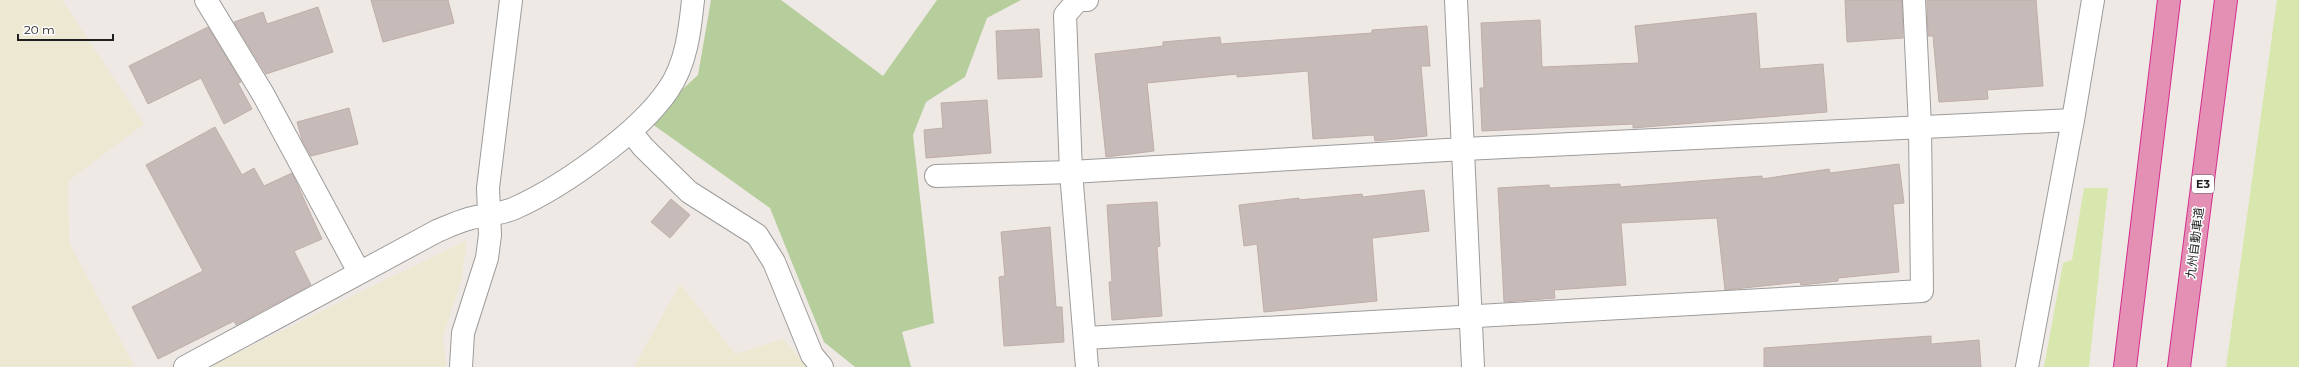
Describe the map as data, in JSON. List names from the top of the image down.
{
  "streets": {
    "highway": ["E3", "九州自動車道"]
  },
  "scale_bar": "20 m"
}
